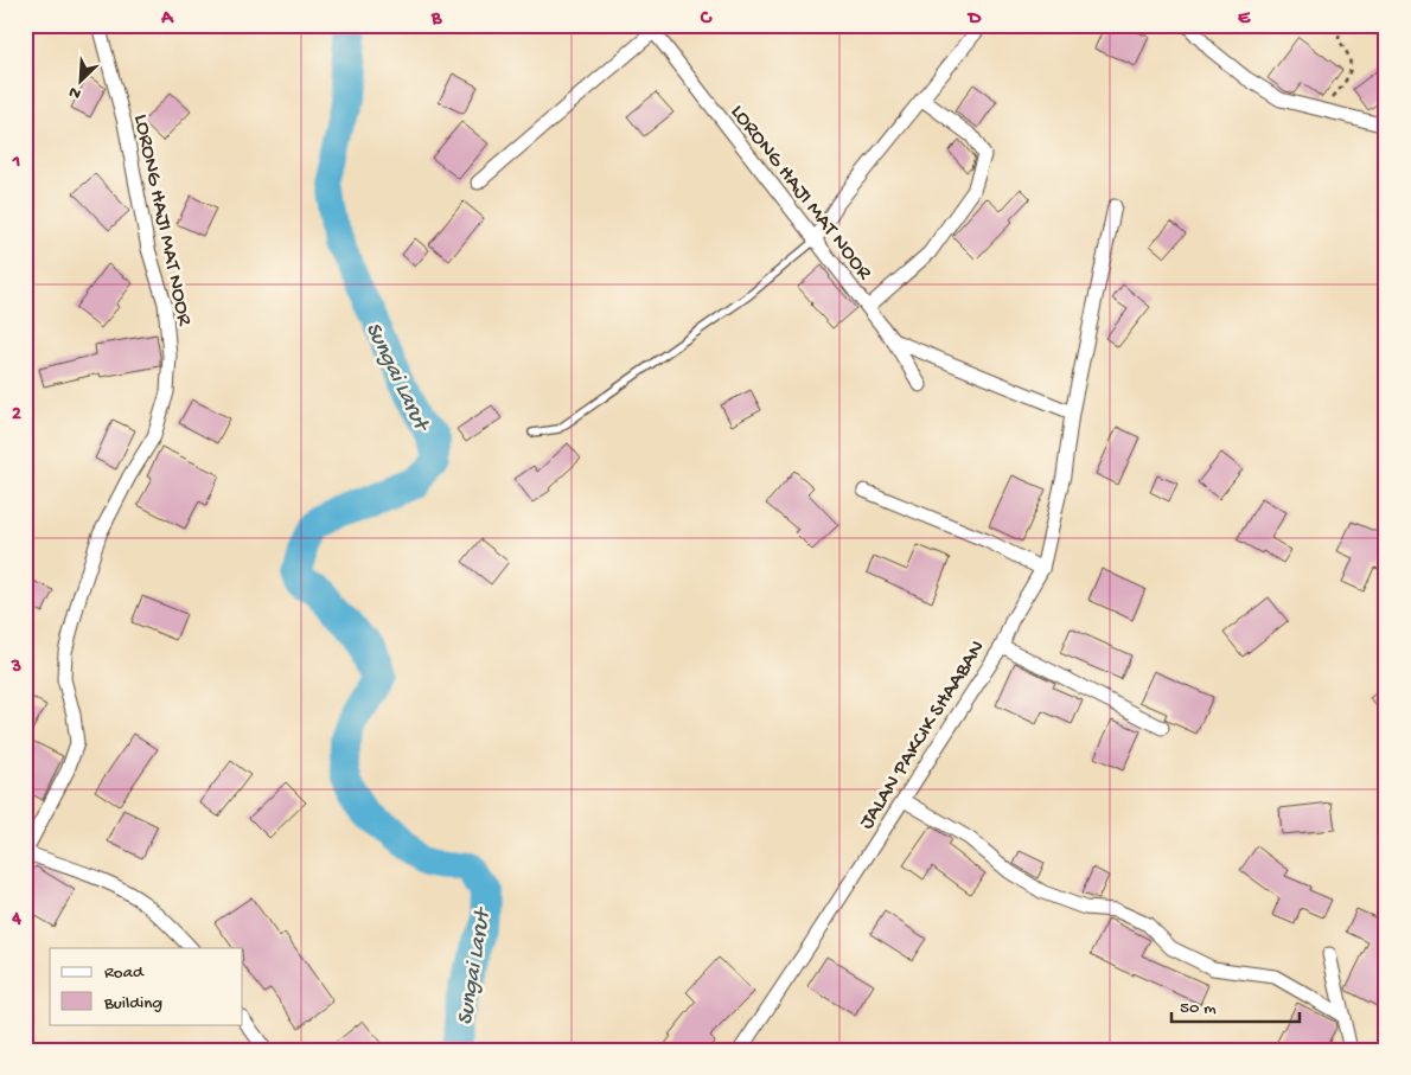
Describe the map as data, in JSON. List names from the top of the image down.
{
  "streets": {
    "street": ["LORONG HAJI MAT NOOR", "JALAN PAKCIK SHAABAN"]
  },
  "water": ["Sungai Larut"],
  "legend": ["Road", "Building"],
  "scale_bar": "50 m",
  "north": "bottom left",
  "grid": {
    "columns": [
      "A",
      "B",
      "C",
      "D",
      "E"
    ],
    "rows": [
      "1",
      "2",
      "3",
      "4"
    ]
  }
}
